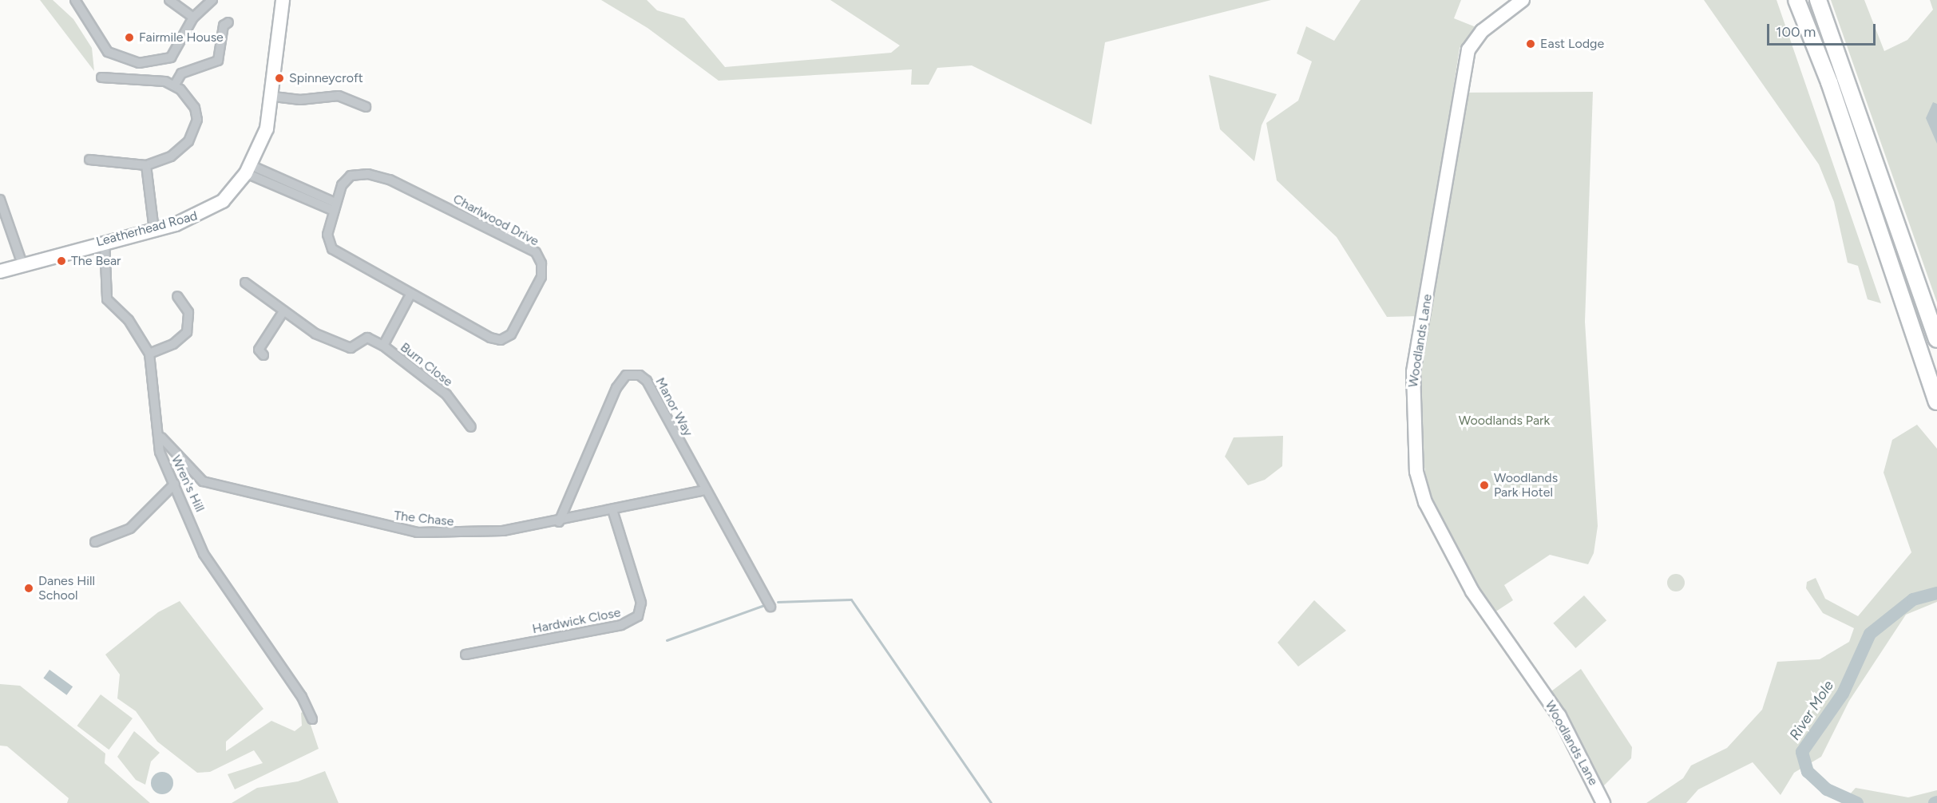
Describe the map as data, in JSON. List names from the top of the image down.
{
  "streets": {
    "main road": ["Leatherhead Road", "Woodlands Lane"],
    "street": [
      "Charlwood Drive",
      "Burn Close",
      "Manor Way",
      "Wren's Hill",
      "The Chase",
      "Hardwick Close"
    ]
  },
  "crossings": [
    ["Charlwood Drive", "Burn Close"],
    ["Leatherhead Road", "Wren's Hill"],
    ["Manor Way", "The Chase"],
    ["Wren's Hill", "The Chase"],
    ["The Chase", "Hardwick Close"]
  ],
  "water": ["River Mole"],
  "parks": ["Woodlands Park"],
  "places": [
    "Fairmile House",
    "East Lodge",
    "Spinneycroft",
    "The Bear",
    "Woodlands Park Hotel",
    "Danes Hill School"
  ],
  "scale_bar": "100 m"
}
